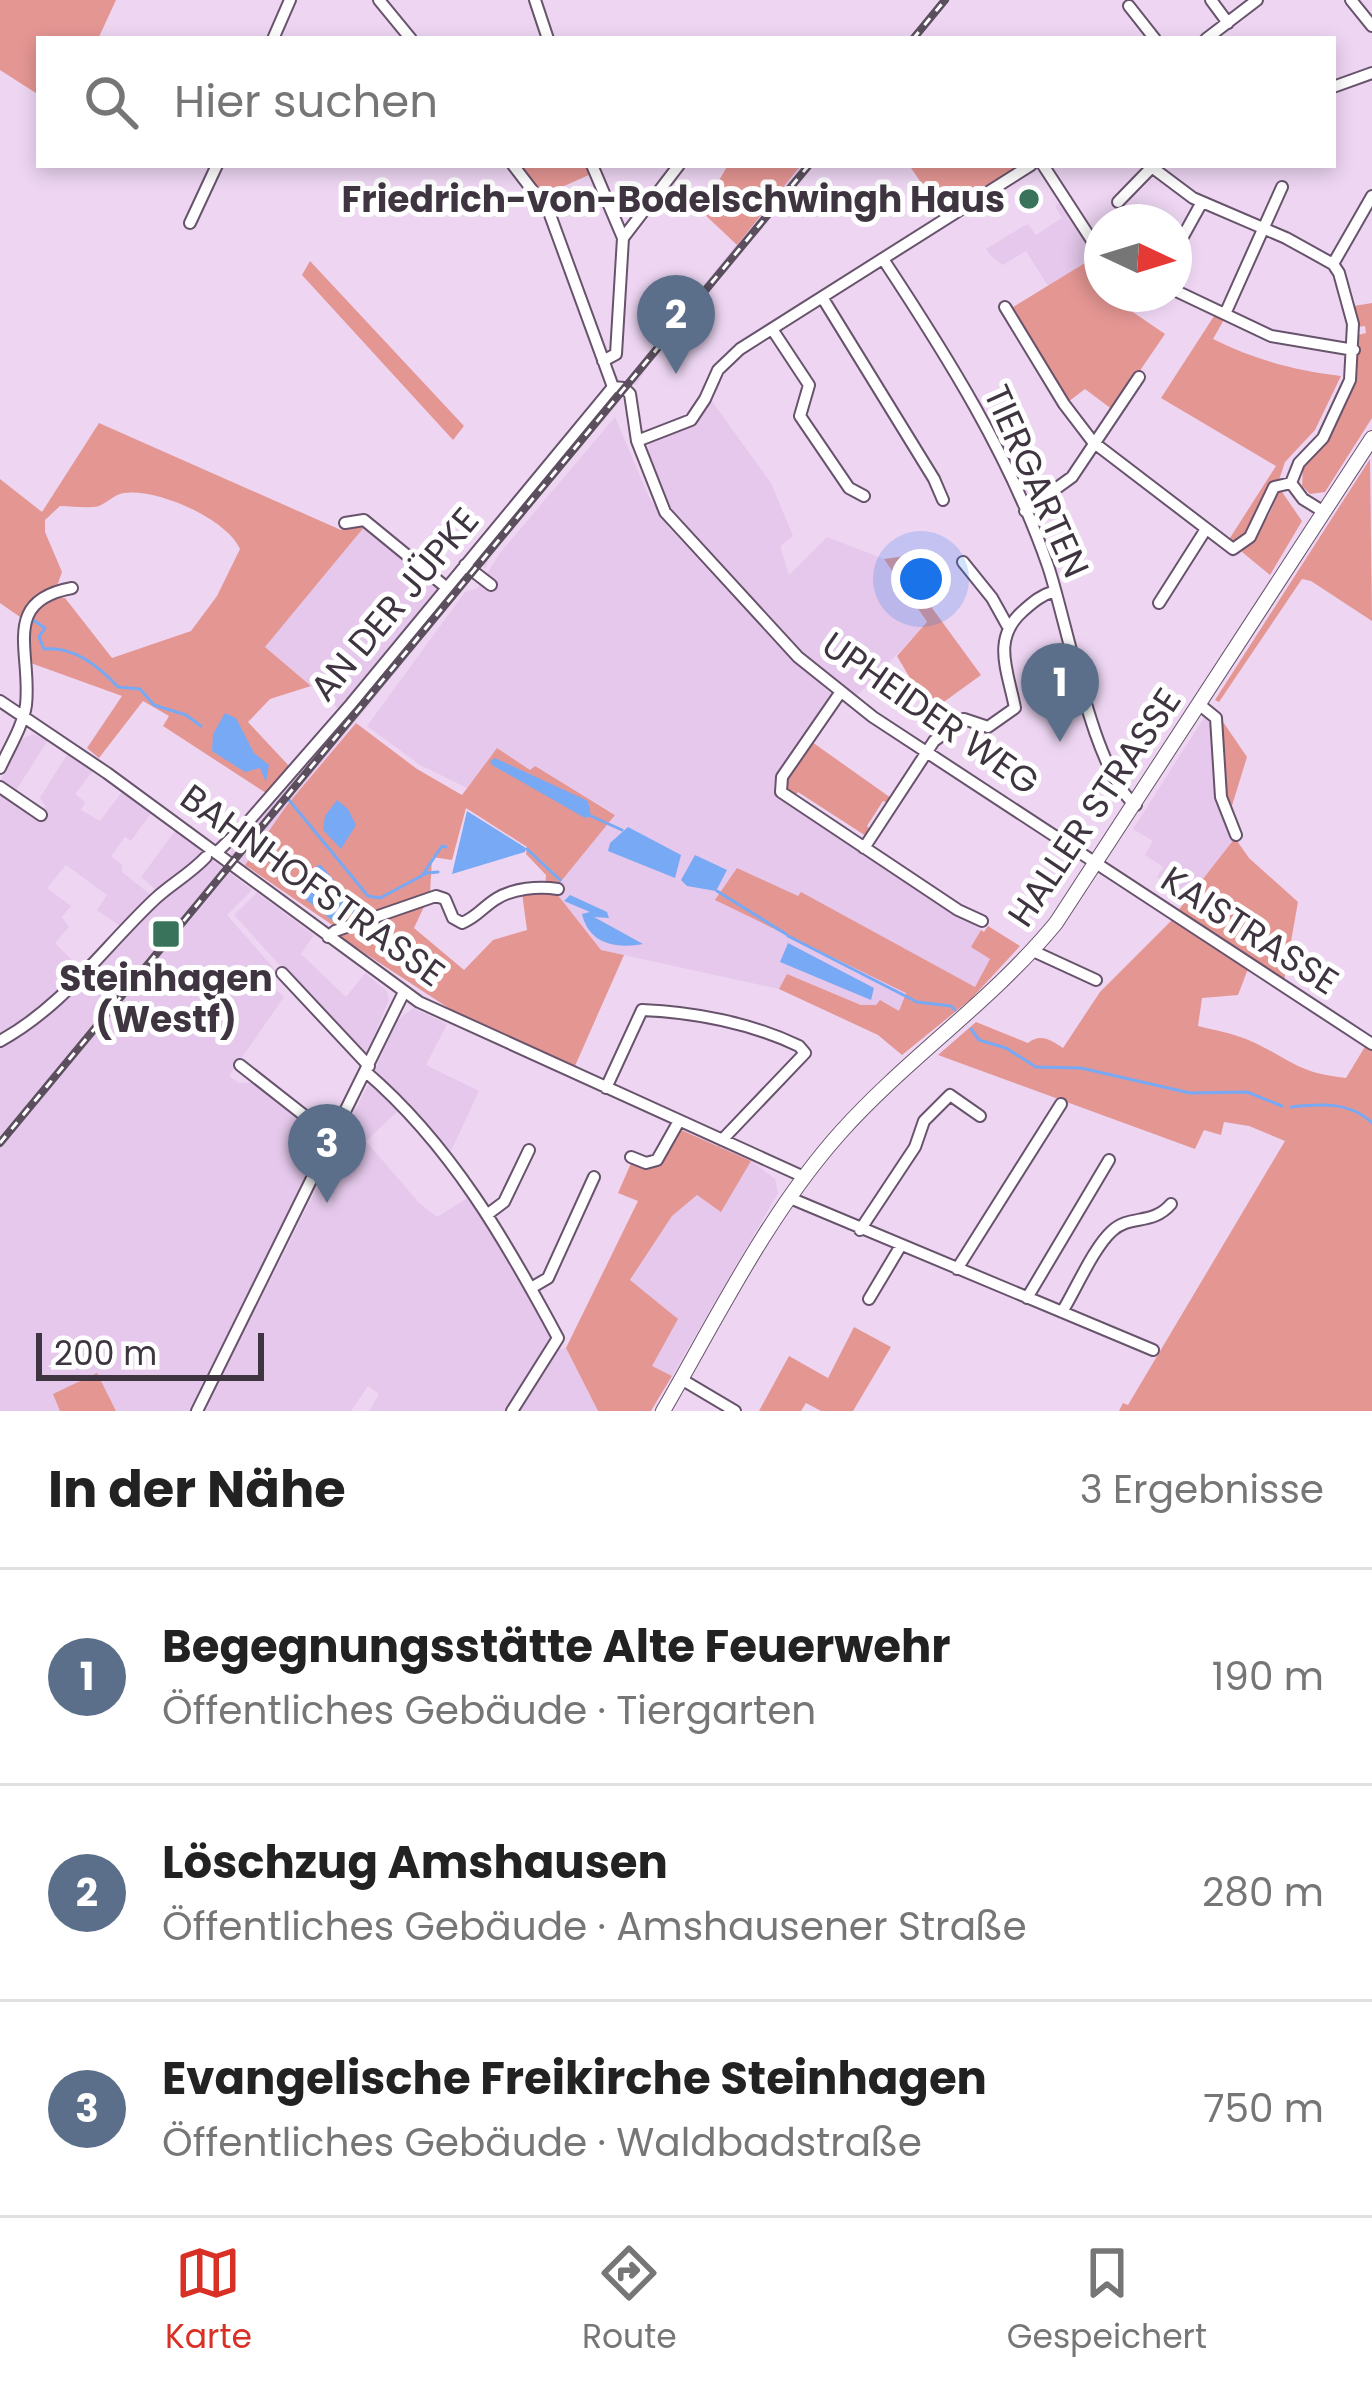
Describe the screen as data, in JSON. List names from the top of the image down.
{
  "streets": {
    "main road": ["HALLER STRASSE"],
    "street": [
      "TIERGARTEN",
      "AN DER JÜPKE",
      "UPHEIDER WEG",
      "BAHNHOFSTRASSE",
      "KAISTRASSE"
    ]
  },
  "crossings": [
    ["TIERGARTEN", "HALLER STRASSE"],
    ["AN DER JÜPKE", "UPHEIDER WEG"],
    ["AN DER JÜPKE", "BAHNHOFSTRASSE"],
    ["UPHEIDER WEG", "HALLER STRASSE"],
    ["UPHEIDER WEG", "KAISTRASSE"],
    ["HALLER STRASSE", "BAHNHOFSTRASSE"],
    ["HALLER STRASSE", "KAISTRASSE"]
  ],
  "places": {
    "other": ["Friedrich-von-Bodelschwingh Haus"],
    "transit": ["Steinhagen (Westf)"]
  },
  "scale_bar": "200 m",
  "north": "right",
  "page": {
    "search": "Hier suchen",
    "pins": ["2", "1", "3"],
    "scale": "200 m",
    "heading": ["In der Nähe", "3 Ergebnisse"],
    "list": [
      {
        "mark": "1",
        "name": "Begegnungsstätte Alte Feuerwehr",
        "note": "Öffentliches Gebäude · Tiergarten",
        "value": "190 m"
      },
      {
        "mark": "2",
        "name": "Löschzug Amshausen",
        "note": "Öffentliches Gebäude · Amshausener Straße",
        "value": "280 m"
      },
      {
        "mark": "3",
        "name": "Evangelische Freikirche Steinhagen",
        "note": "Öffentliches Gebäude · Waldbadstraße",
        "value": "750 m"
      }
    ],
    "nav": ["Karte", "Route", "Gespeichert"]
  }
}
